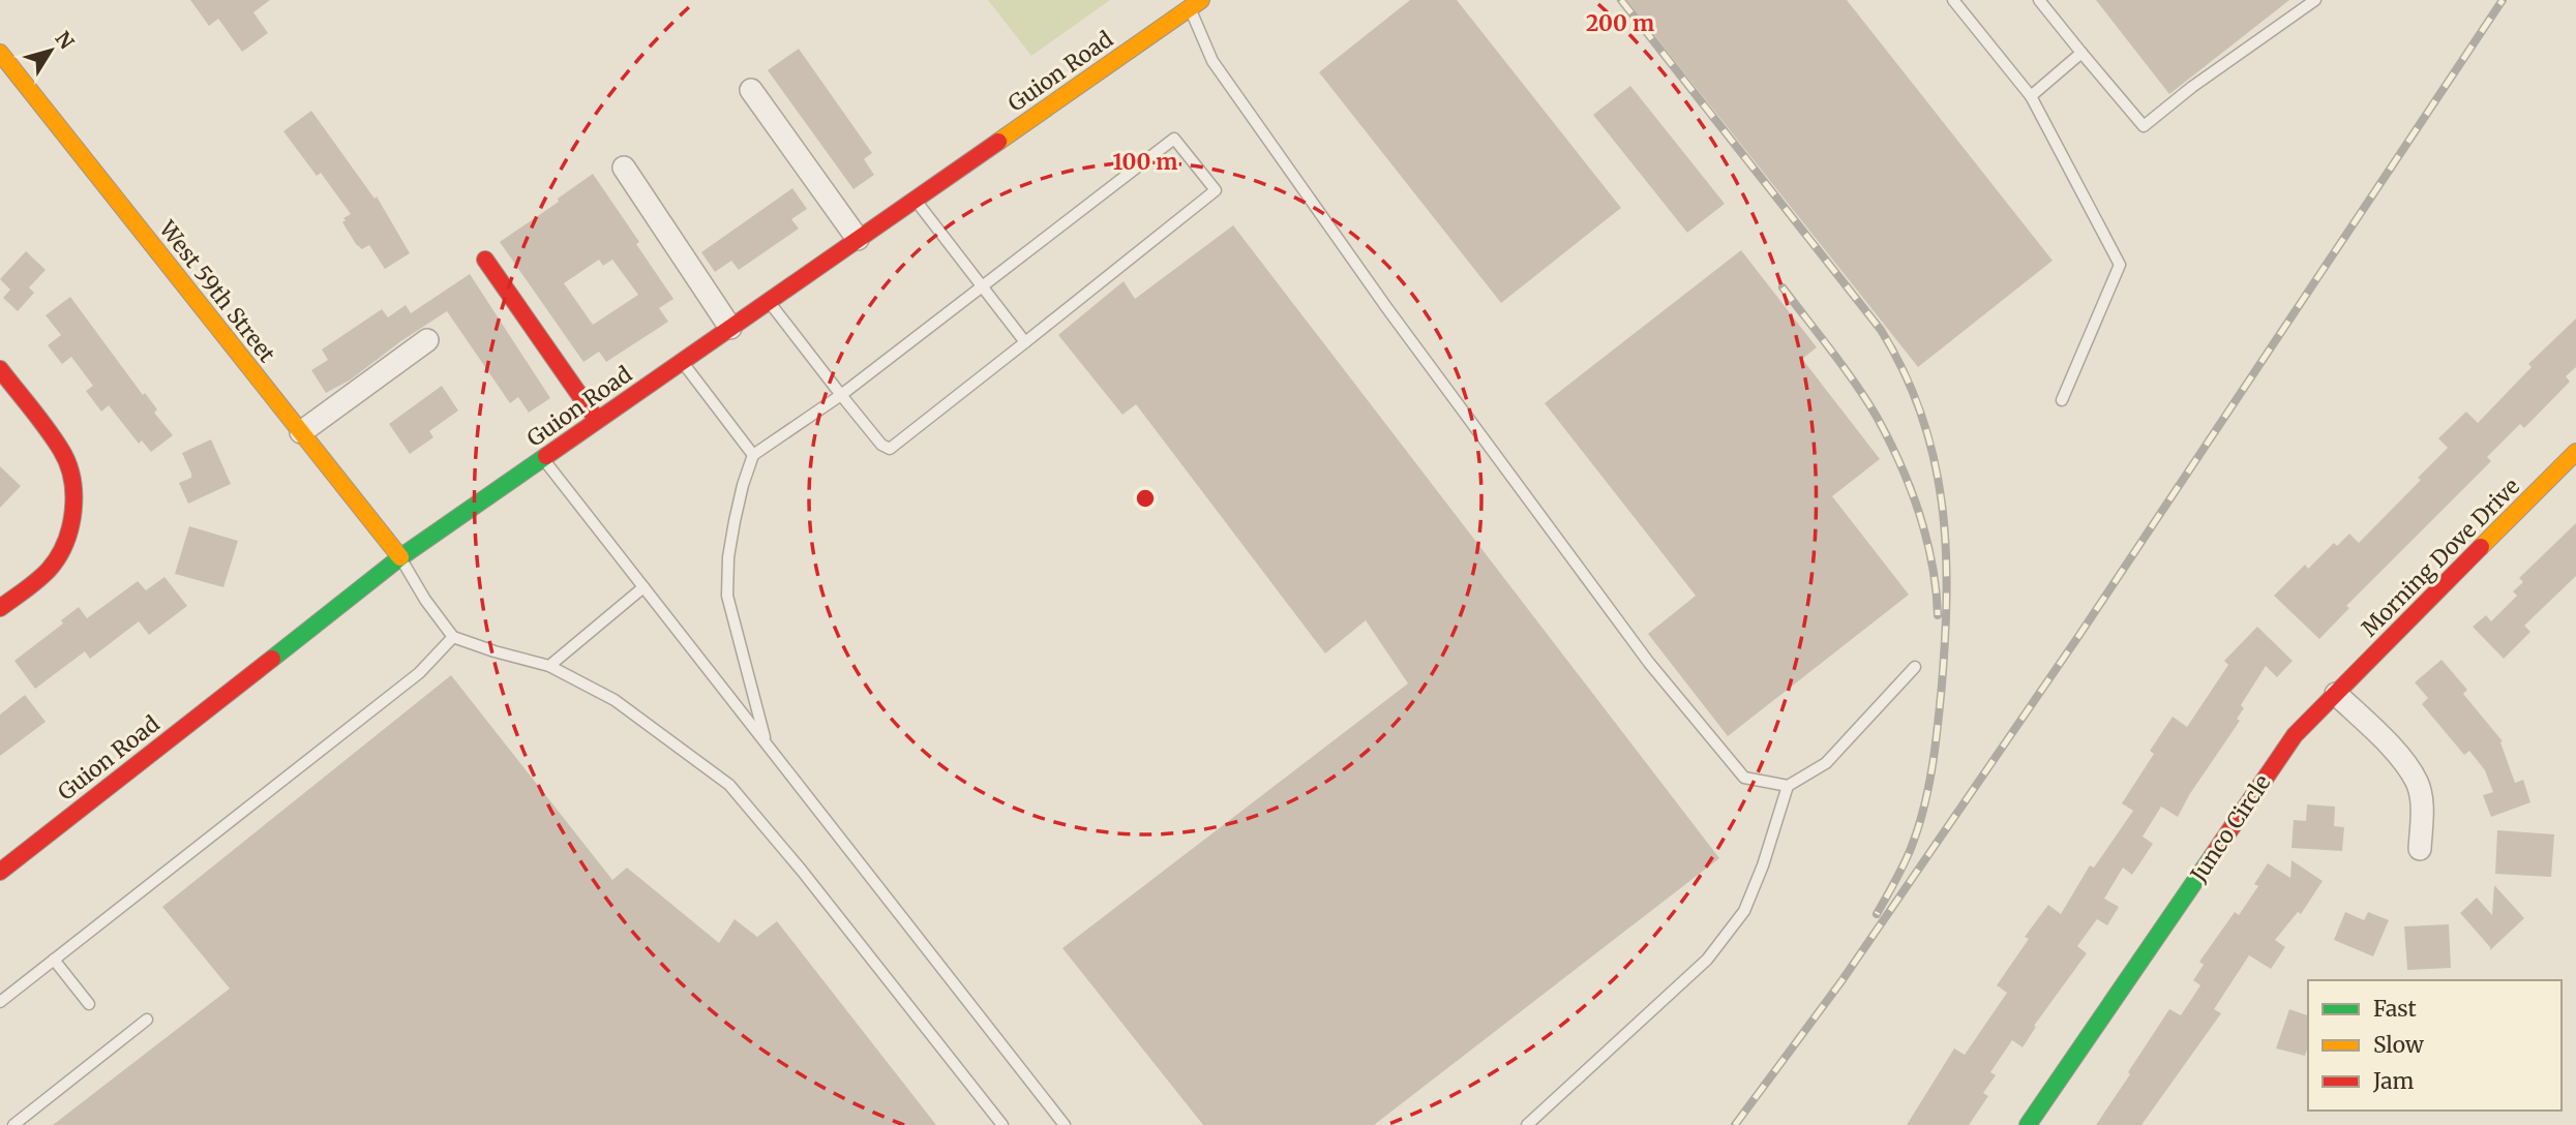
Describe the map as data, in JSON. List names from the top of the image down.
{
  "streets": {
    "street": [
      "Guion Road",
      "West 59th Street",
      "Morning Dove Drive",
      "Junco Circle"
    ]
  },
  "crossings": [
    ["Guion Road", "West 59th Street"],
    ["Morning Dove Drive", "Junco Circle"]
  ],
  "legend": ["Fast", "Slow", "Jam"],
  "north": "top right",
  "rings": ["200 m", "100 m"]
}
